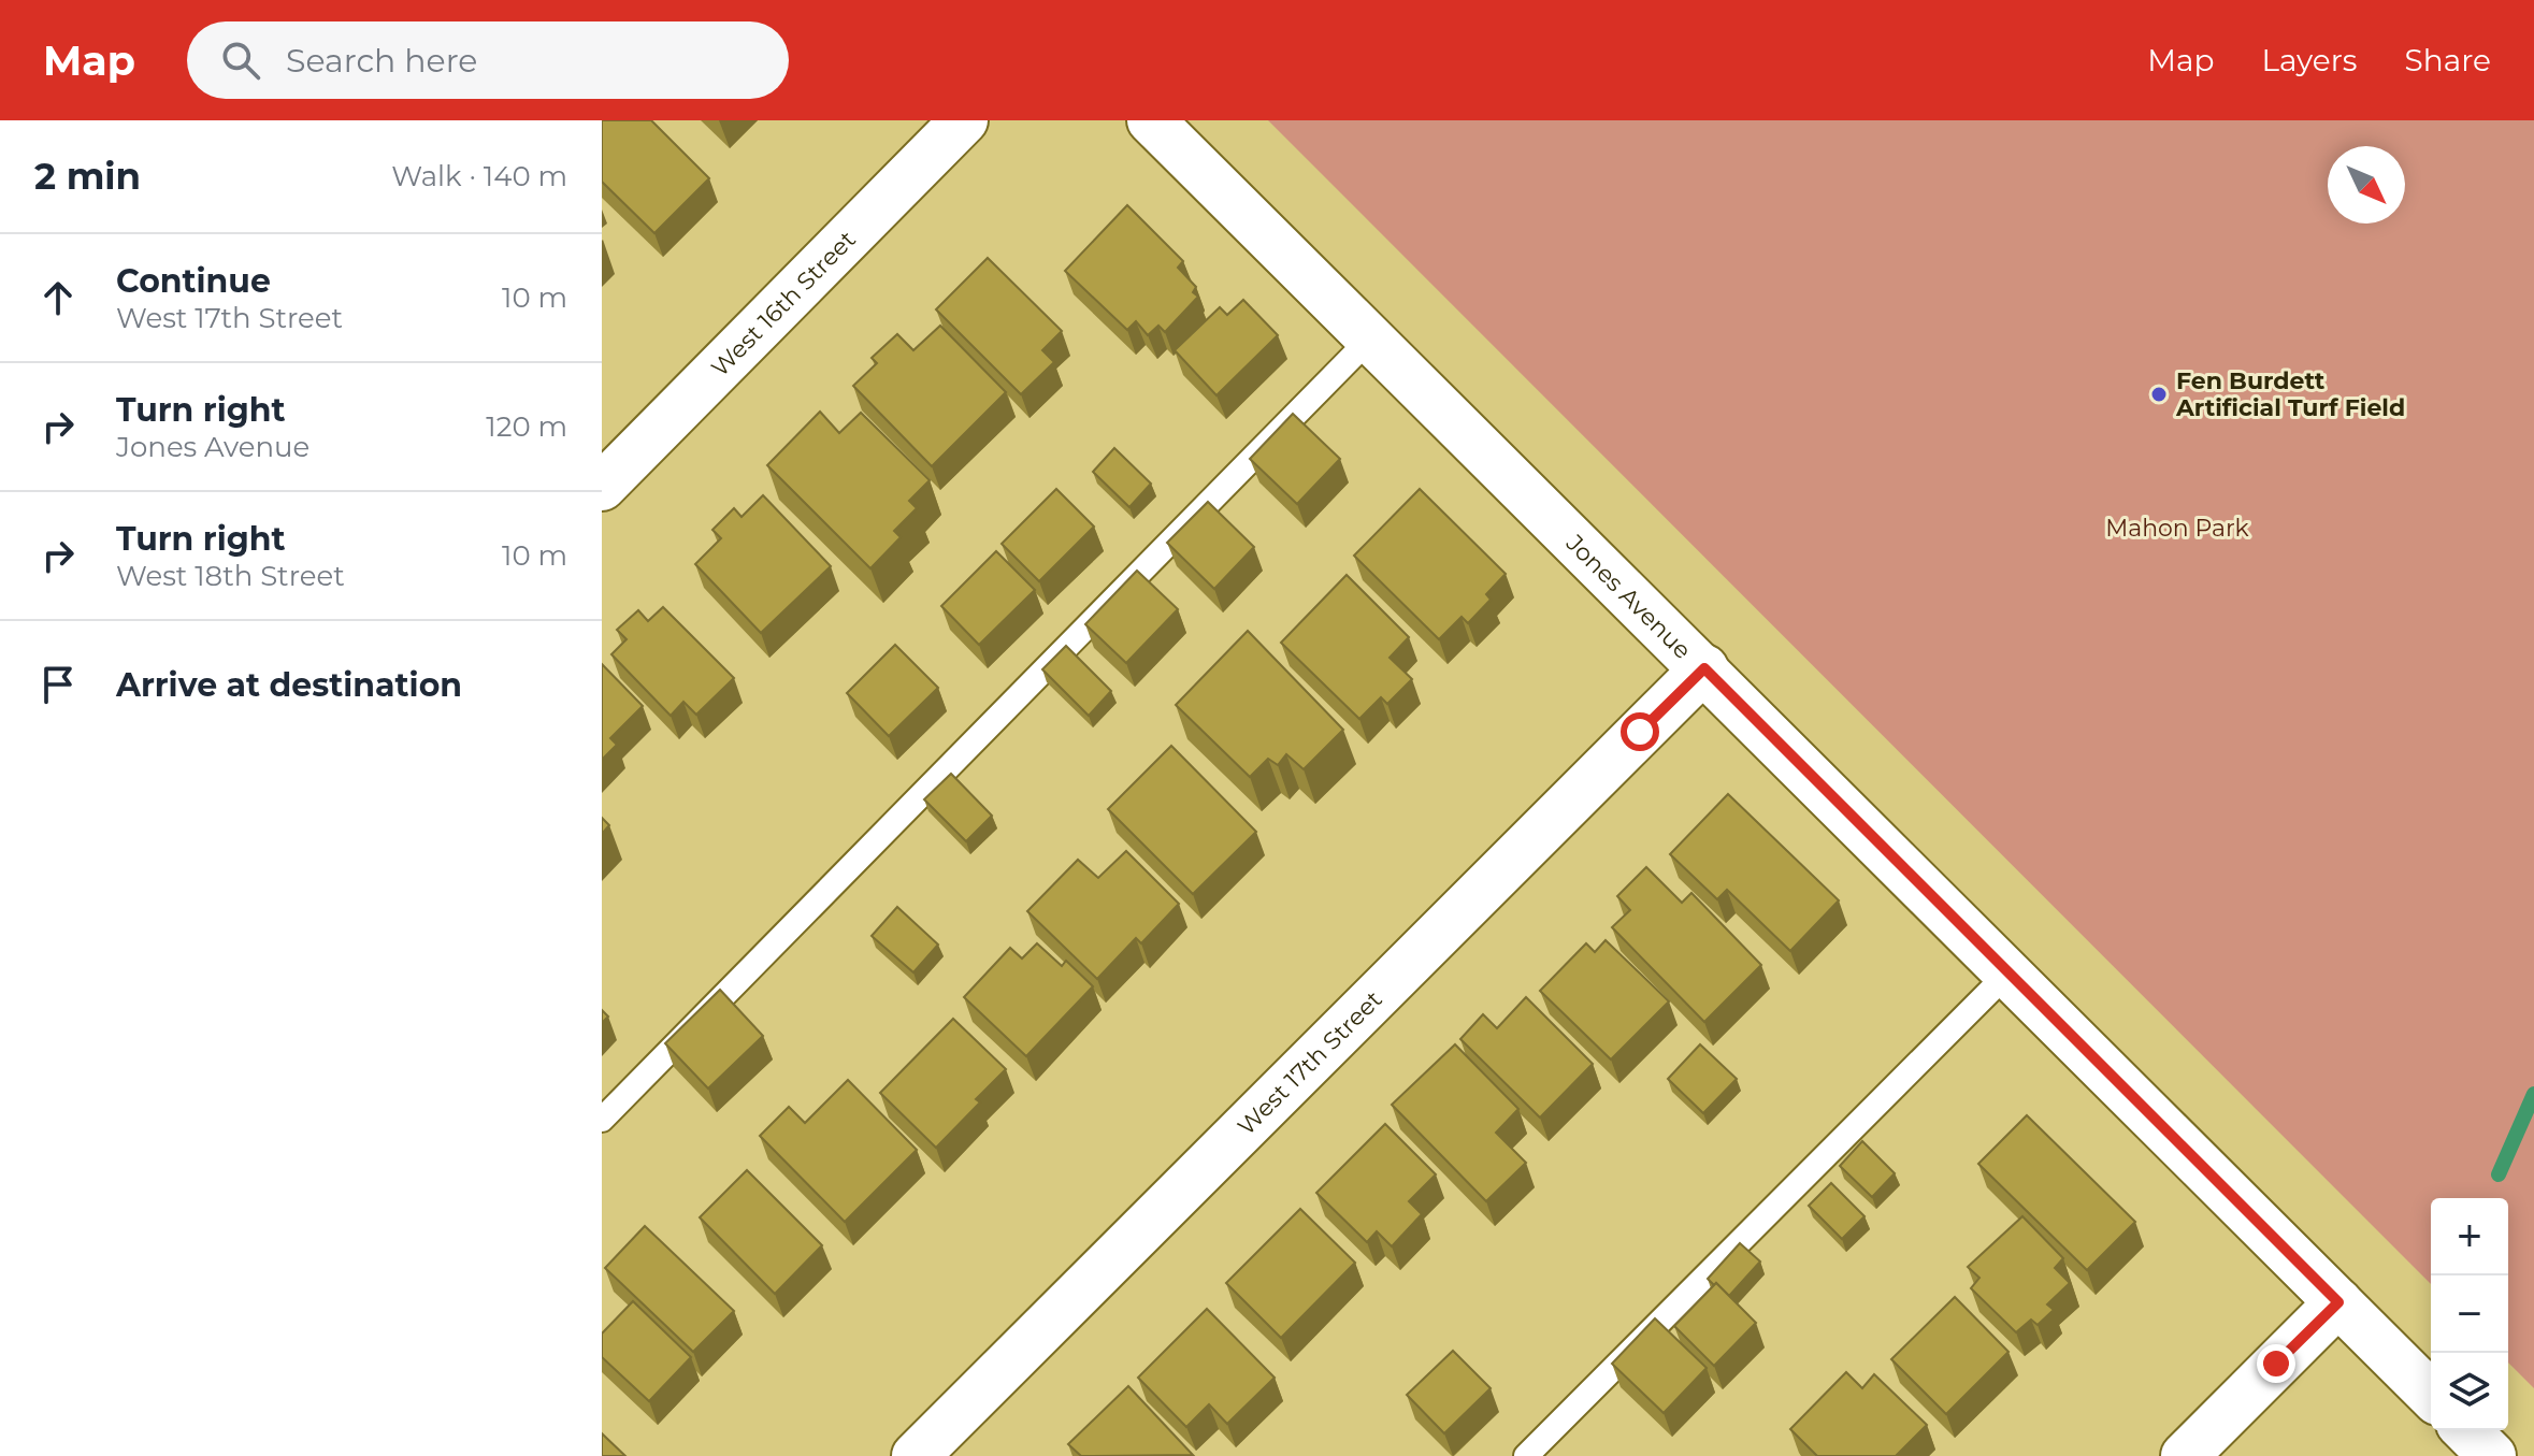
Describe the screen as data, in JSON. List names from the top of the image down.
{
  "streets": {
    "street": ["West 16th Street", "Jones Avenue", "West 17th Street"]
  },
  "crossings": [
    ["Jones Avenue", "West 17th Street"]
  ],
  "parks": ["Mahon Park"],
  "places": ["Fen Burdett Artificial Turf Field"],
  "north": "bottom right",
  "page": {
    "header": "Map",
    "search": "Search here",
    "nav": ["Map", "Layers", "Share"],
    "heading": ["2 min", "Walk · 140 m"],
    "list": [
      ["Continue", "West 17th Street", "10 m"],
      ["Turn right", "Jones Avenue", "120 m"],
      ["Turn right", "West 18th Street", "10 m"],
      "Arrive at destination"
    ],
    "map_buttons": ["+", "−"]
  }
}
